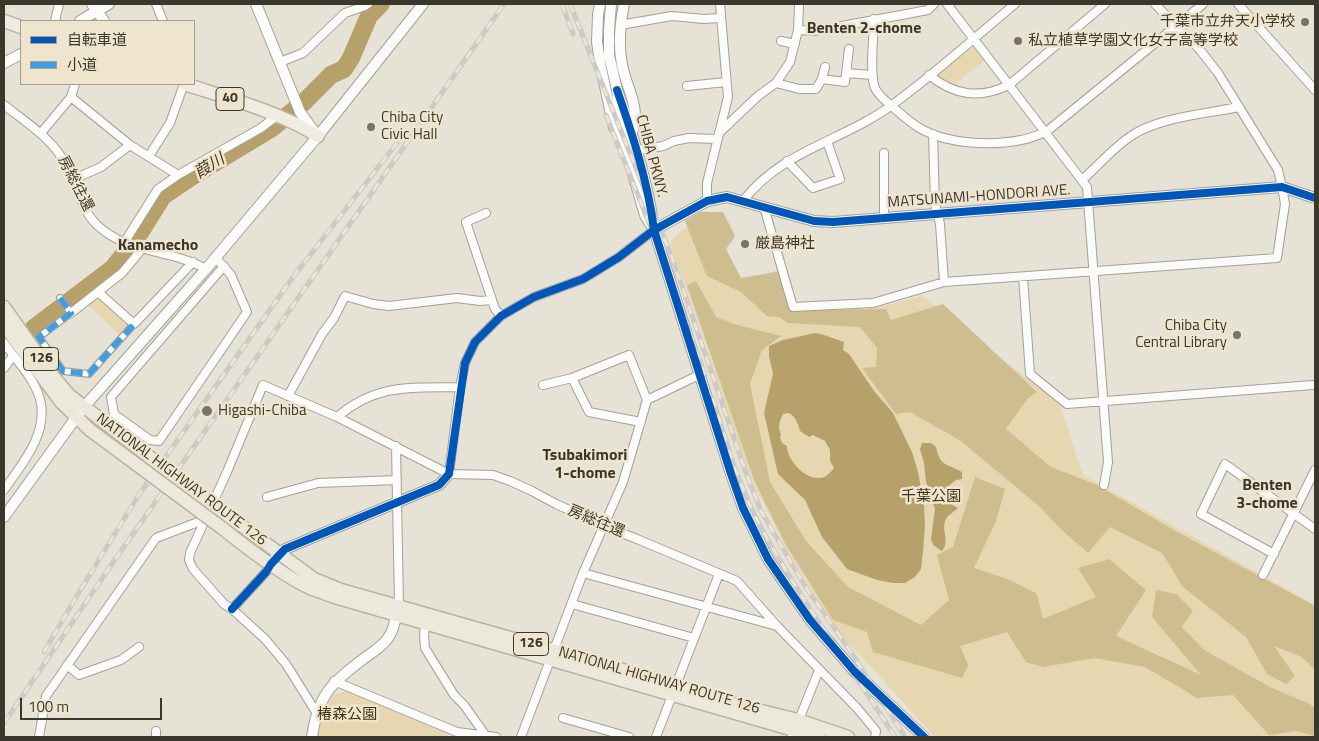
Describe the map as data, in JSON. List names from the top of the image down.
{
  "streets": {
    "highway": ["126", "NATIONAL HIGHWAY ROUTE 126"],
    "main road": ["40"],
    "street": ["CHIBA PKWY.", "房総往還", "MATSUNAMI-HONDORI AVE."]
  },
  "crossings": [
    ["CHIBA PKWY.", "MATSUNAMI-HONDORI AVE."],
    ["126", "NATIONAL HIGHWAY ROUTE 126"]
  ],
  "districts": [
    "Benten 2-chome",
    "Kanamecho",
    "Tsubakimori 1-chome",
    "Benten 3-chome"
  ],
  "water": ["葭川"],
  "parks": ["千葉公園", "椿森公園"],
  "places": [
    "千葉市立弁天小学校",
    "私立植草学園文化女子高等学校",
    "Chiba City Civic Hall",
    "厳島神社",
    "Chiba City Central Library",
    "Higashi-Chiba"
  ],
  "legend": ["自転車道", "小道"],
  "scale_bar": "100 m"
}
